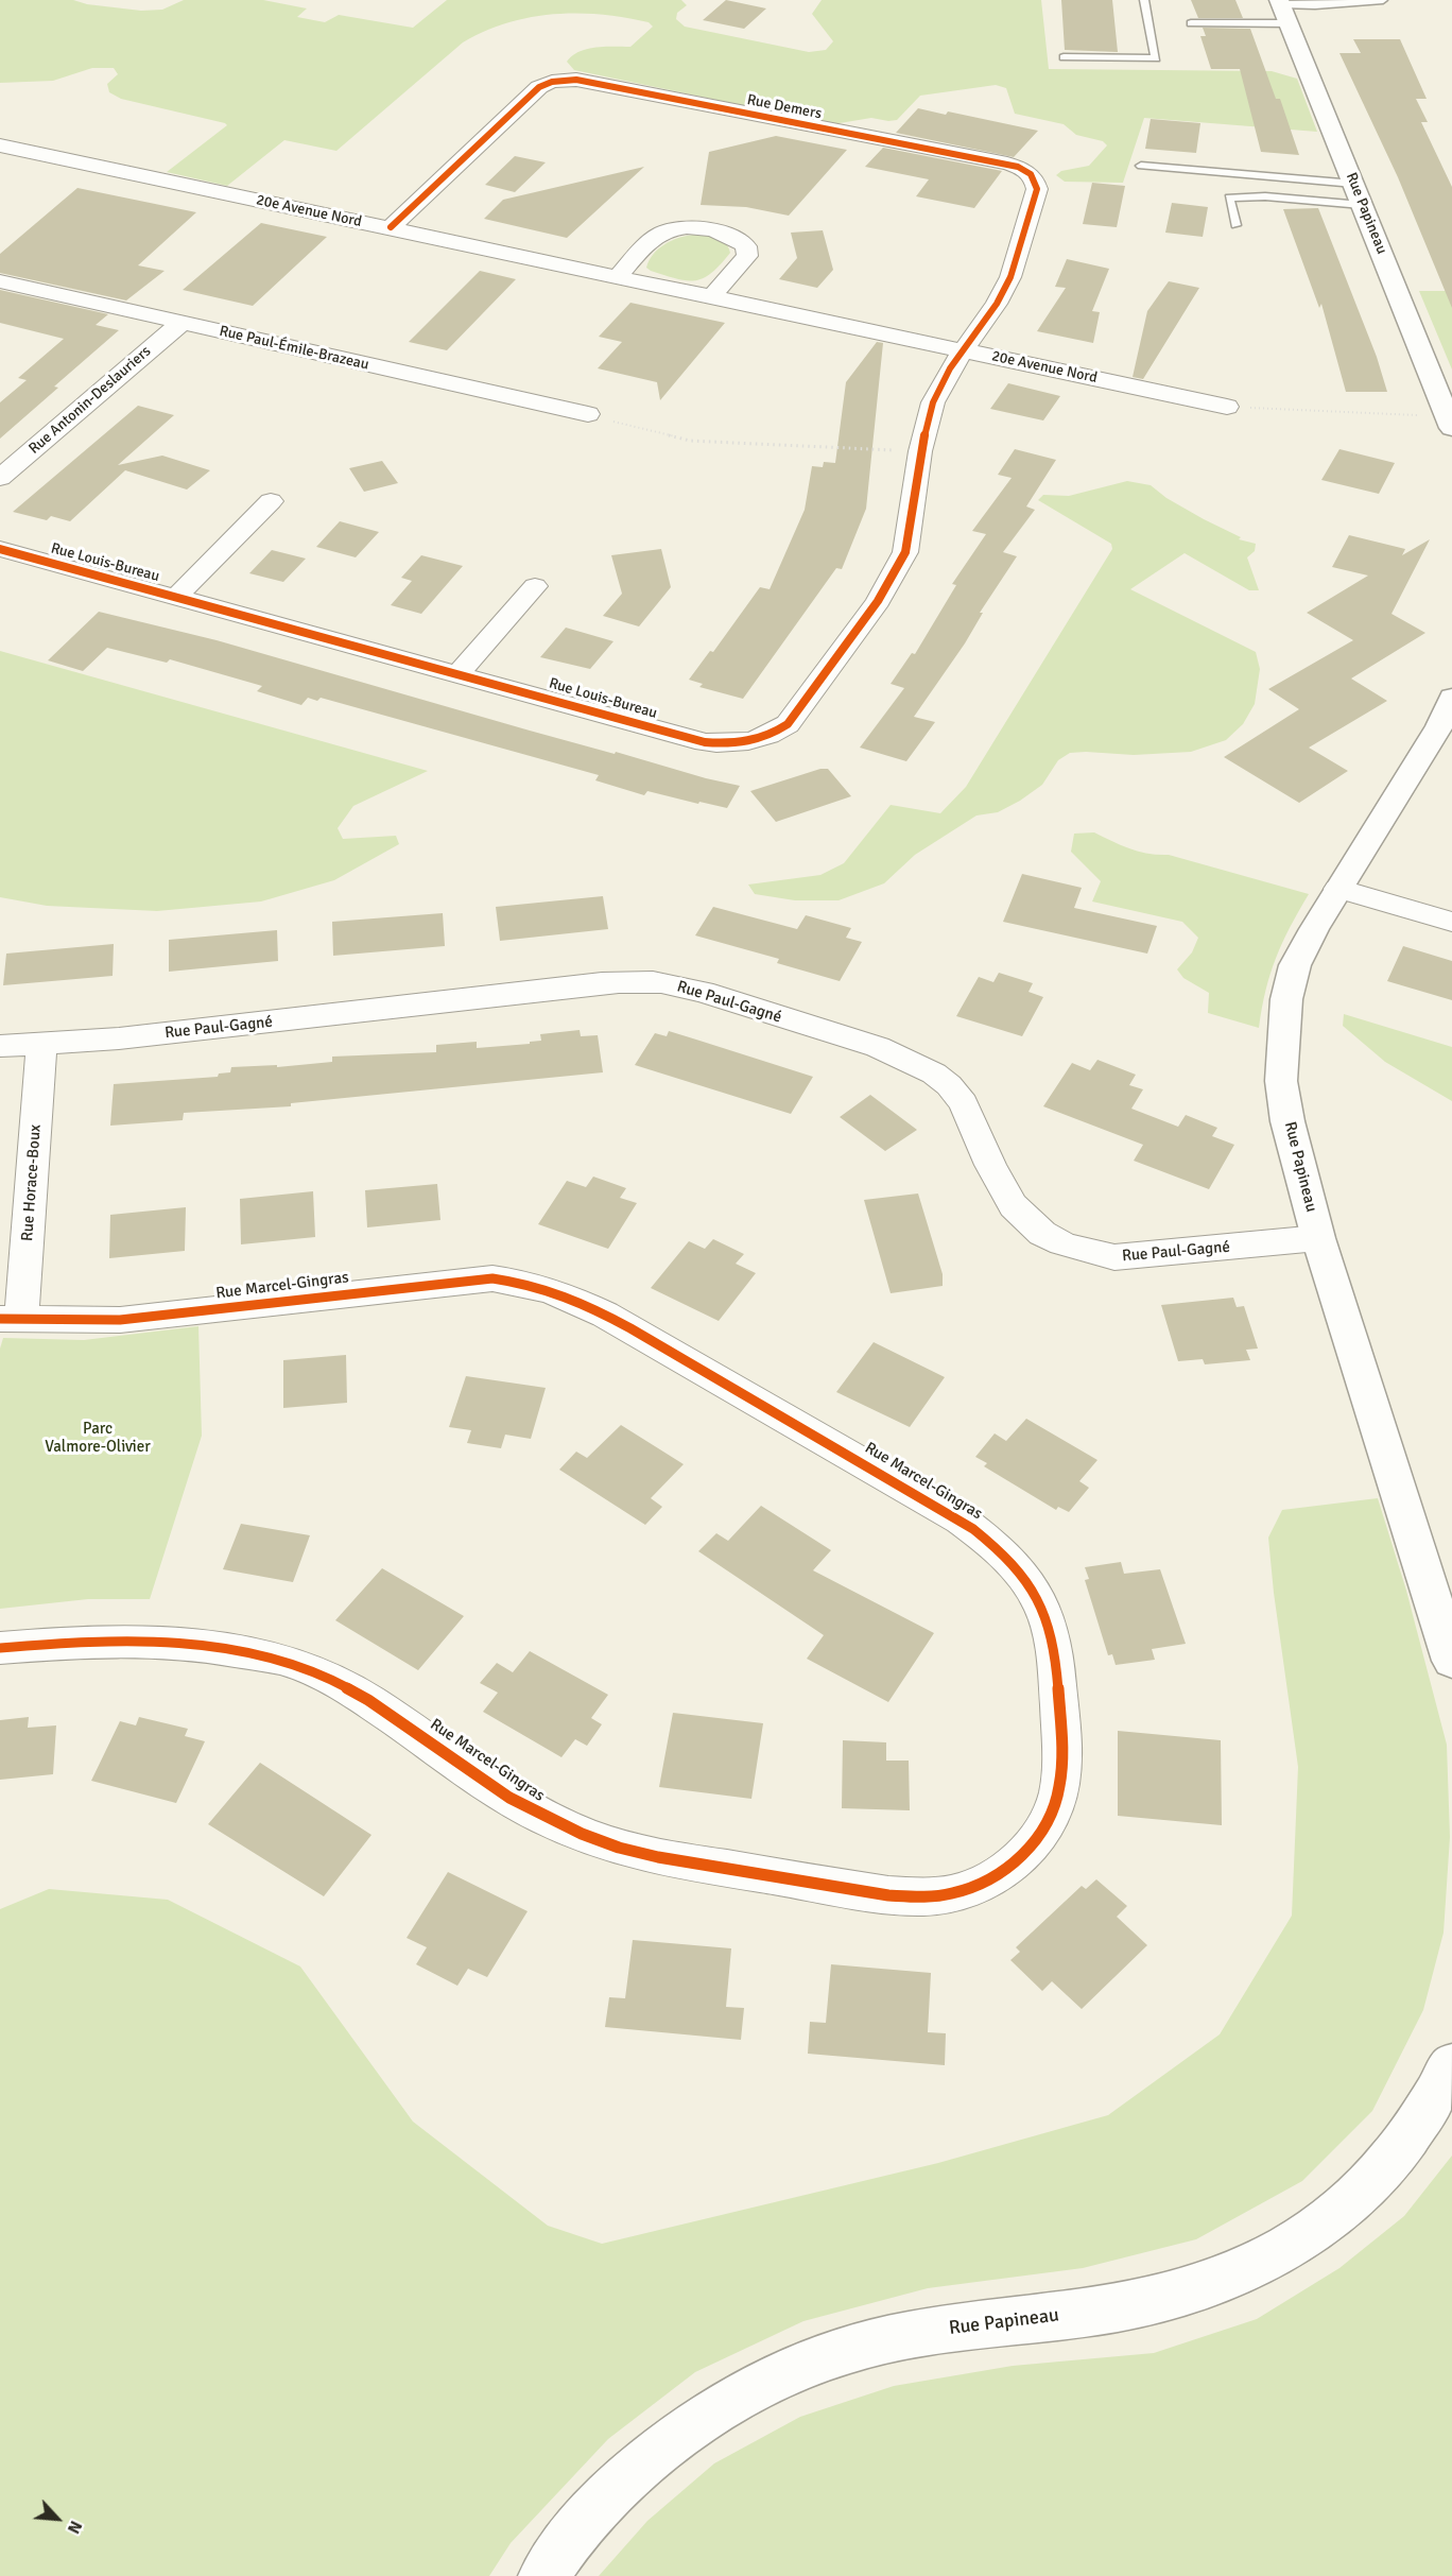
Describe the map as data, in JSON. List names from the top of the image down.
{
  "streets": {
    "street": [
      "Rue Demers",
      "20e Avenue Nord",
      "Rue Papineau",
      "Rue Paul-Émile-Brazeau",
      "Rue Antonin-Deslauriers",
      "Rue Louis-Bureau",
      "Rue Paul-Gagné",
      "Rue Horace-Boux",
      "Rue Marcel-Gingras"
    ]
  },
  "crossings": [
    ["Rue Demers", "20e Avenue Nord"],
    ["Rue Demers", "Rue Louis-Bureau"],
    ["20e Avenue Nord", "Rue Louis-Bureau"],
    ["Rue Papineau", "Rue Paul-Gagné"],
    ["Rue Paul-Émile-Brazeau", "Rue Antonin-Deslauriers"],
    ["Rue Paul-Gagné", "Rue Horace-Boux"],
    ["Rue Horace-Boux", "Rue Marcel-Gingras"]
  ],
  "parks": ["Parc Valmore-Olivier"],
  "north": "bottom right"
}
